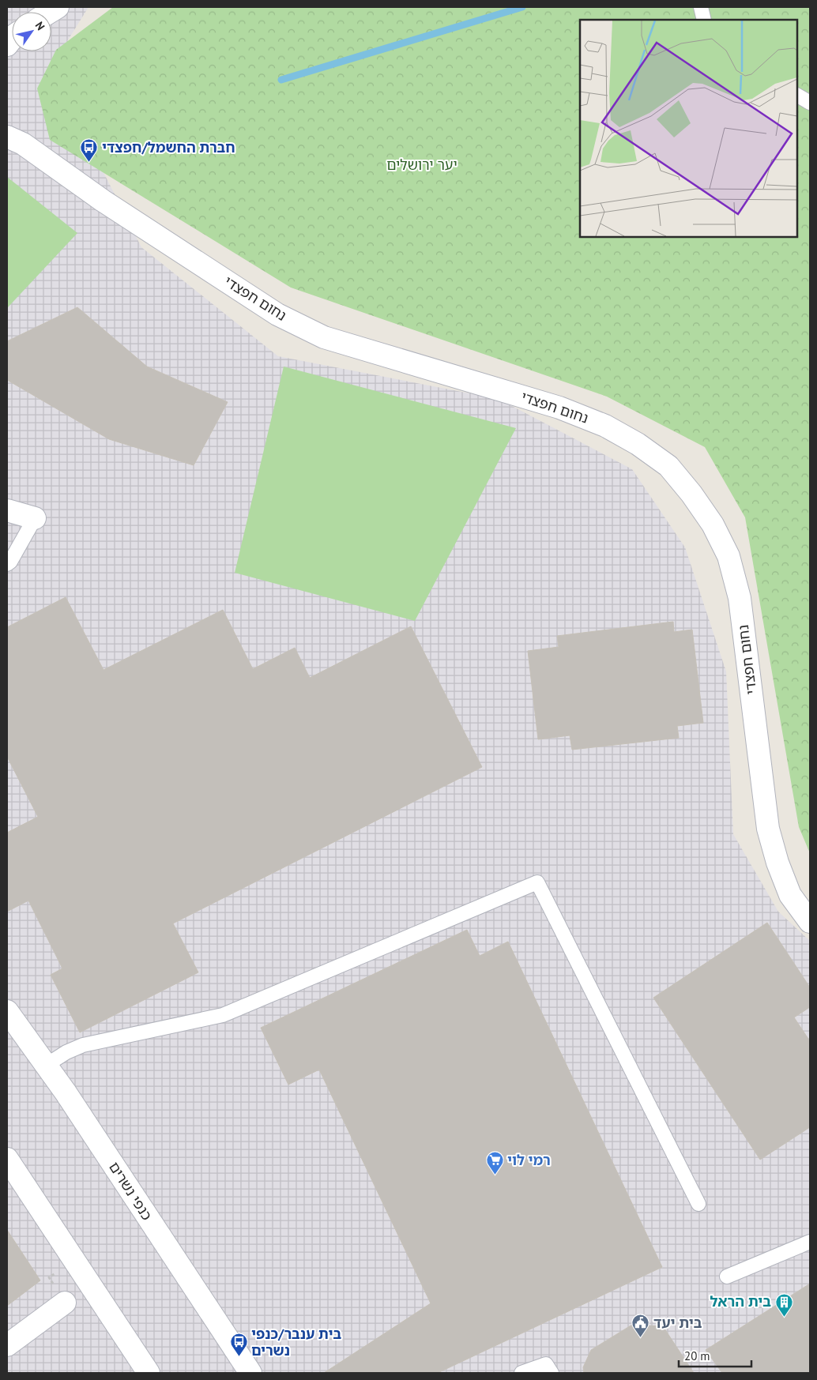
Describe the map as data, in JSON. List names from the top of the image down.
{
  "streets": {
    "street": ["נחום חפצדי", "כנפי נשרים"]
  },
  "parks": ["יער ירושלים"],
  "places": {
    "bus stop": ["חברת החשמל/חפצדי", "בית ענבר/כנפי נשרים"],
    "supermarket": ["רמי לוי"],
    "building": ["בית הראל"],
    "public building": ["בית יעד"]
  },
  "scale_bar": "20 m",
  "north": "top right"
}
